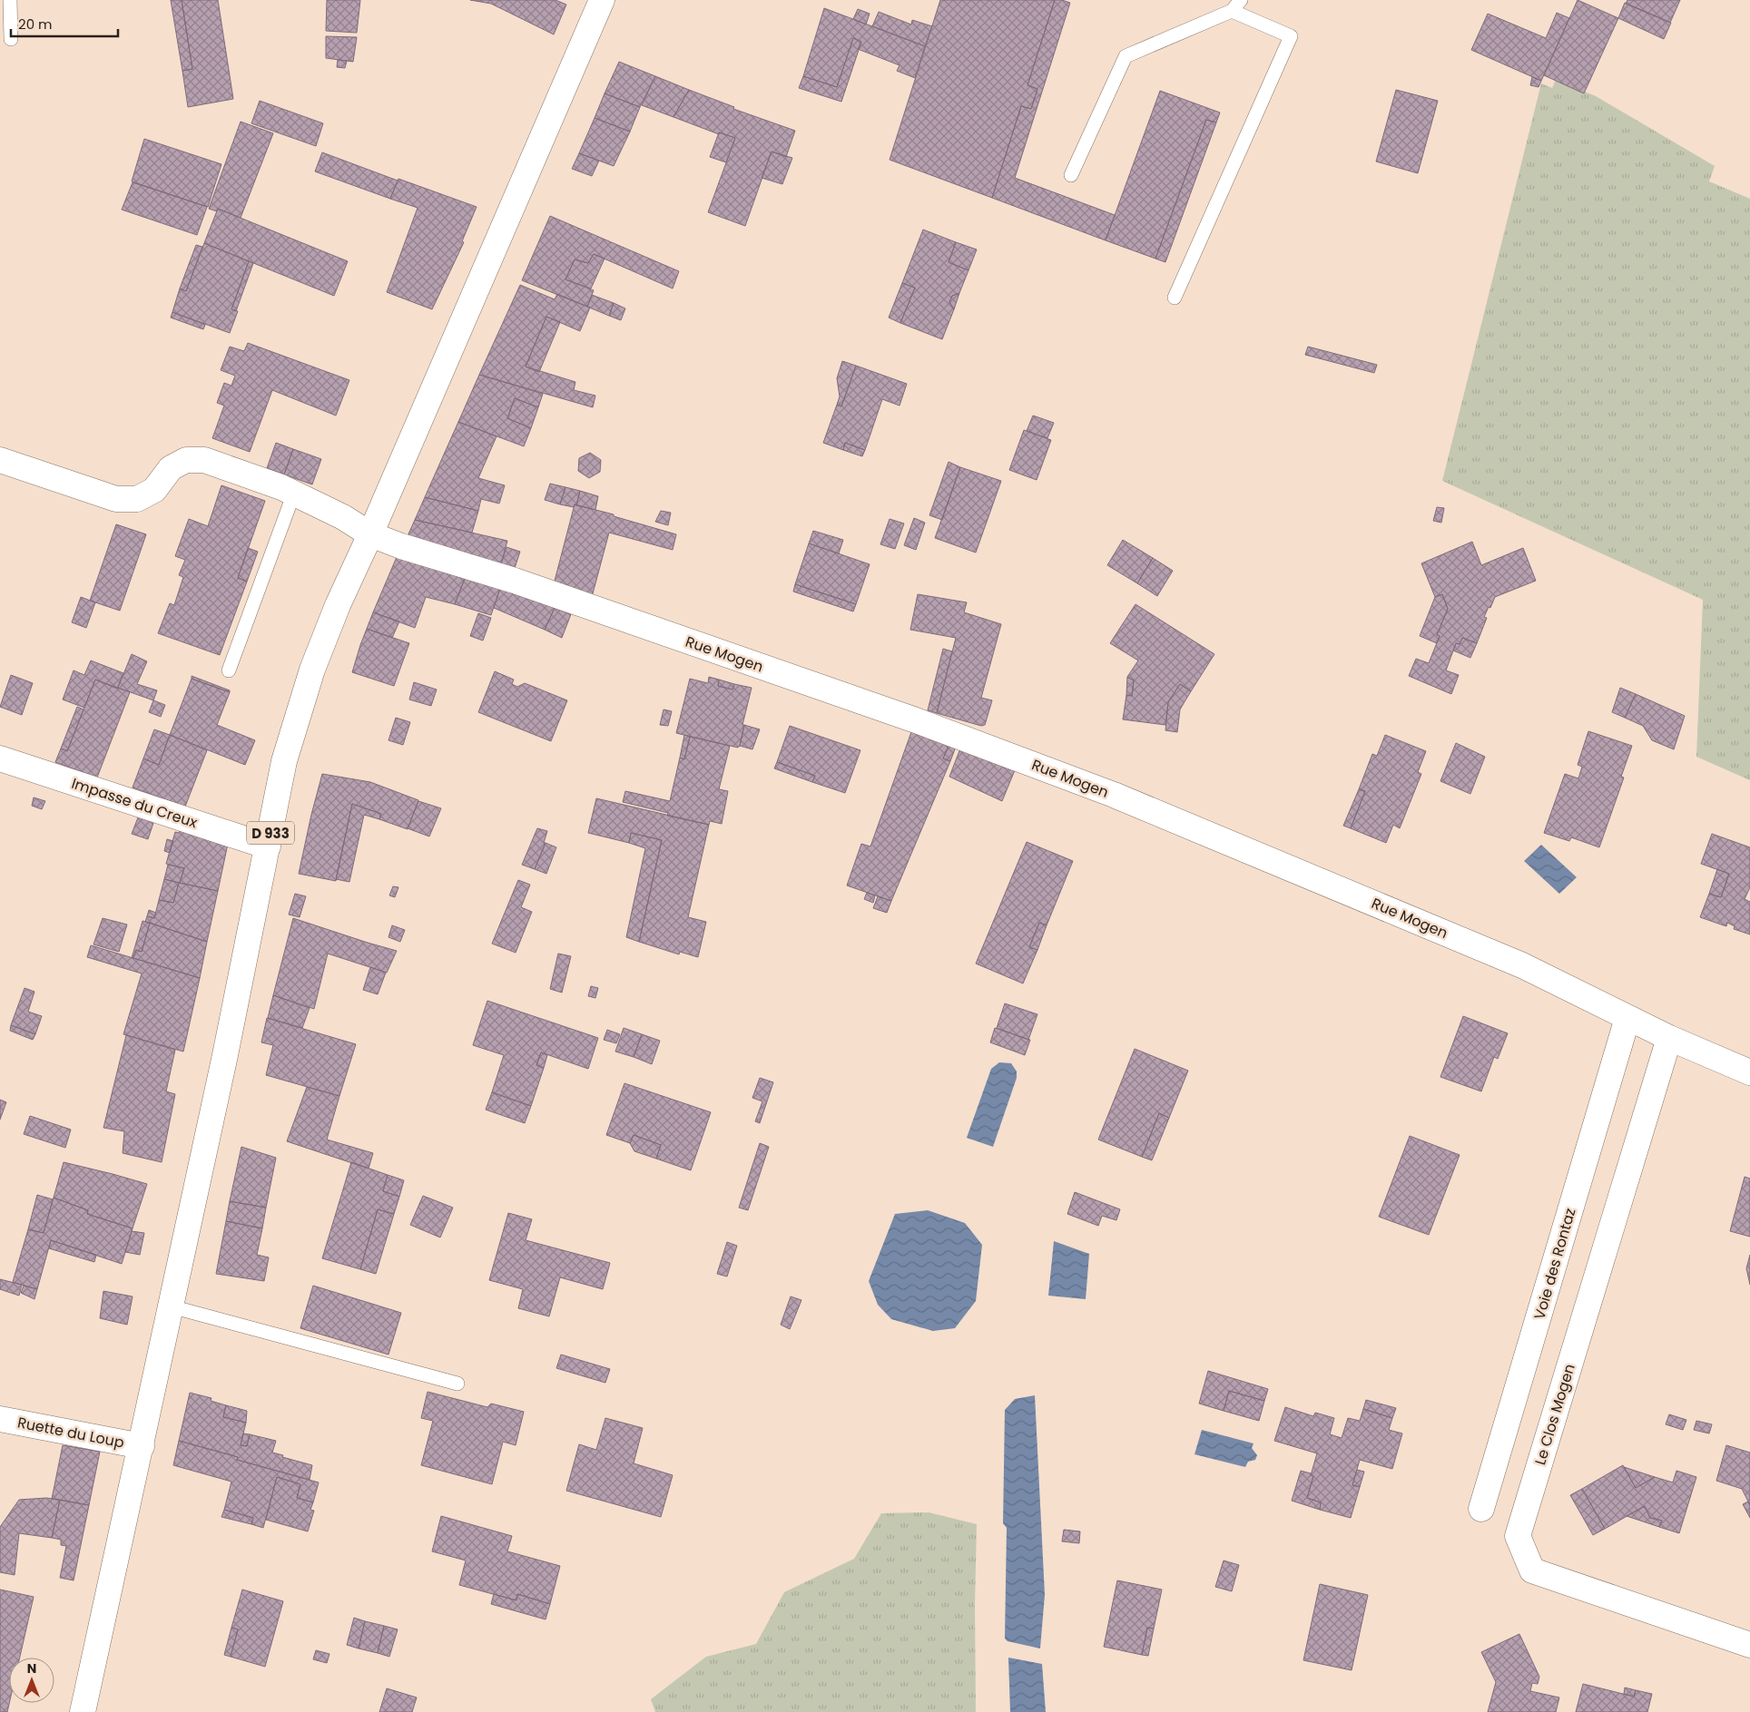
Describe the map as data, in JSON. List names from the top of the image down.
{
  "streets": {
    "street": [
      "Rue Mogen",
      "Impasse du Creux",
      "D 933",
      "Voie des Rontaz",
      "Le Clos Mogen",
      "Ruette du Loup"
    ]
  },
  "crossings": [
    ["Rue Mogen", "D 933"],
    ["Rue Mogen", "Voie des Rontaz"],
    ["Rue Mogen", "Le Clos Mogen"],
    ["Impasse du Creux", "D 933"],
    ["D 933", "Ruette du Loup"]
  ],
  "scale_bar": "20 m",
  "north": "top"
}
